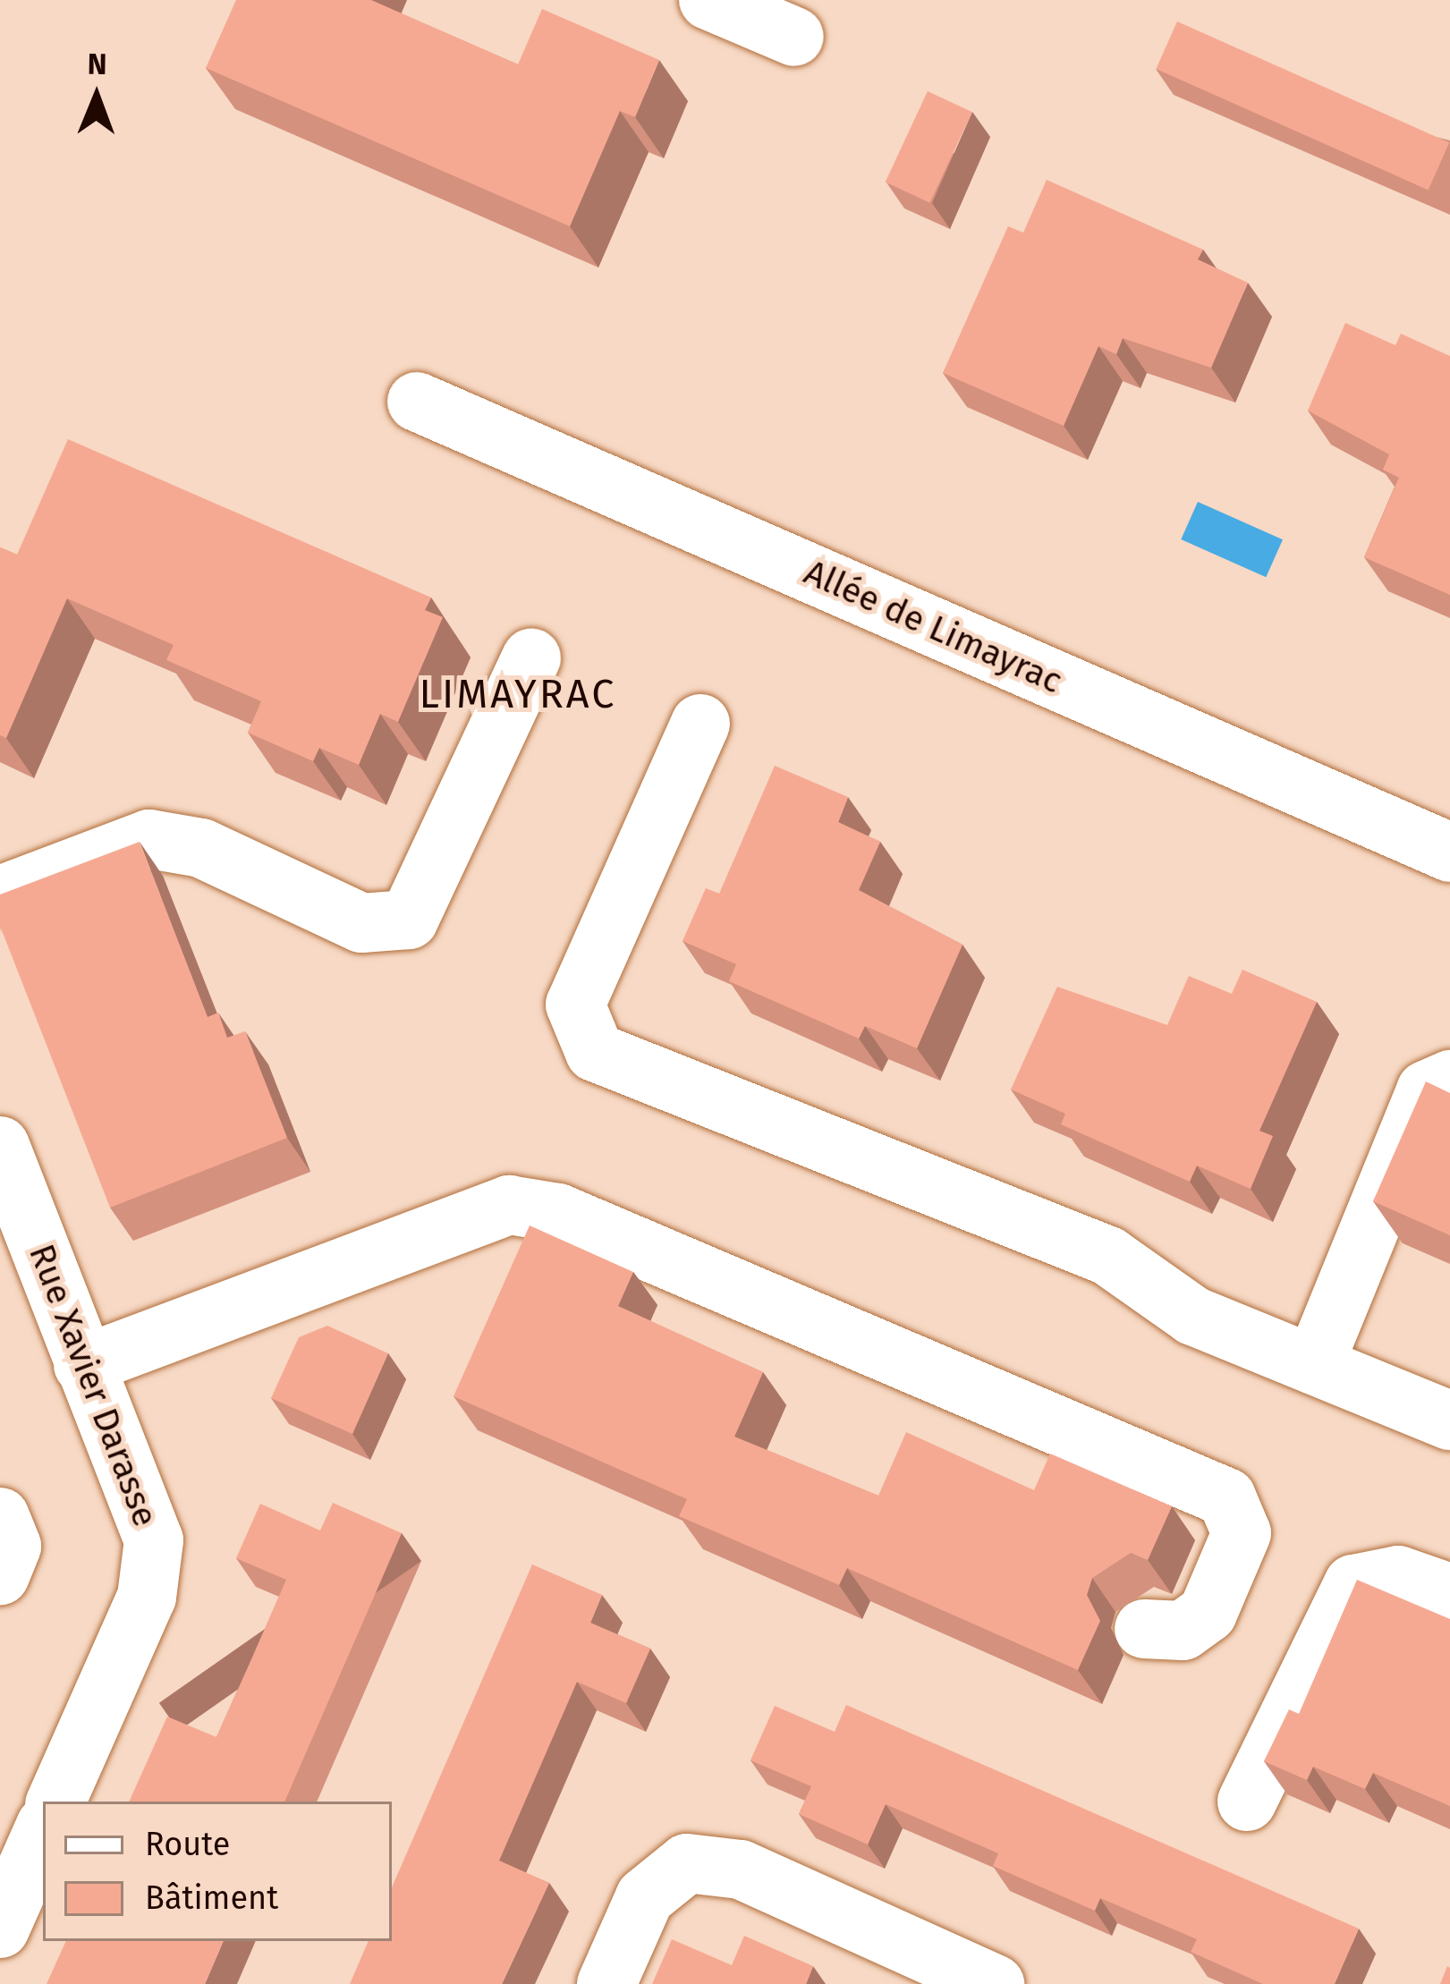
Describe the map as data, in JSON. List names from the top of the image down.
{
  "streets": {
    "street": ["Allée de Limayrac", "Rue Xavier Darasse"]
  },
  "districts": ["LIMAYRAC"],
  "legend": ["Route", "Bâtiment"],
  "north": "top"
}
